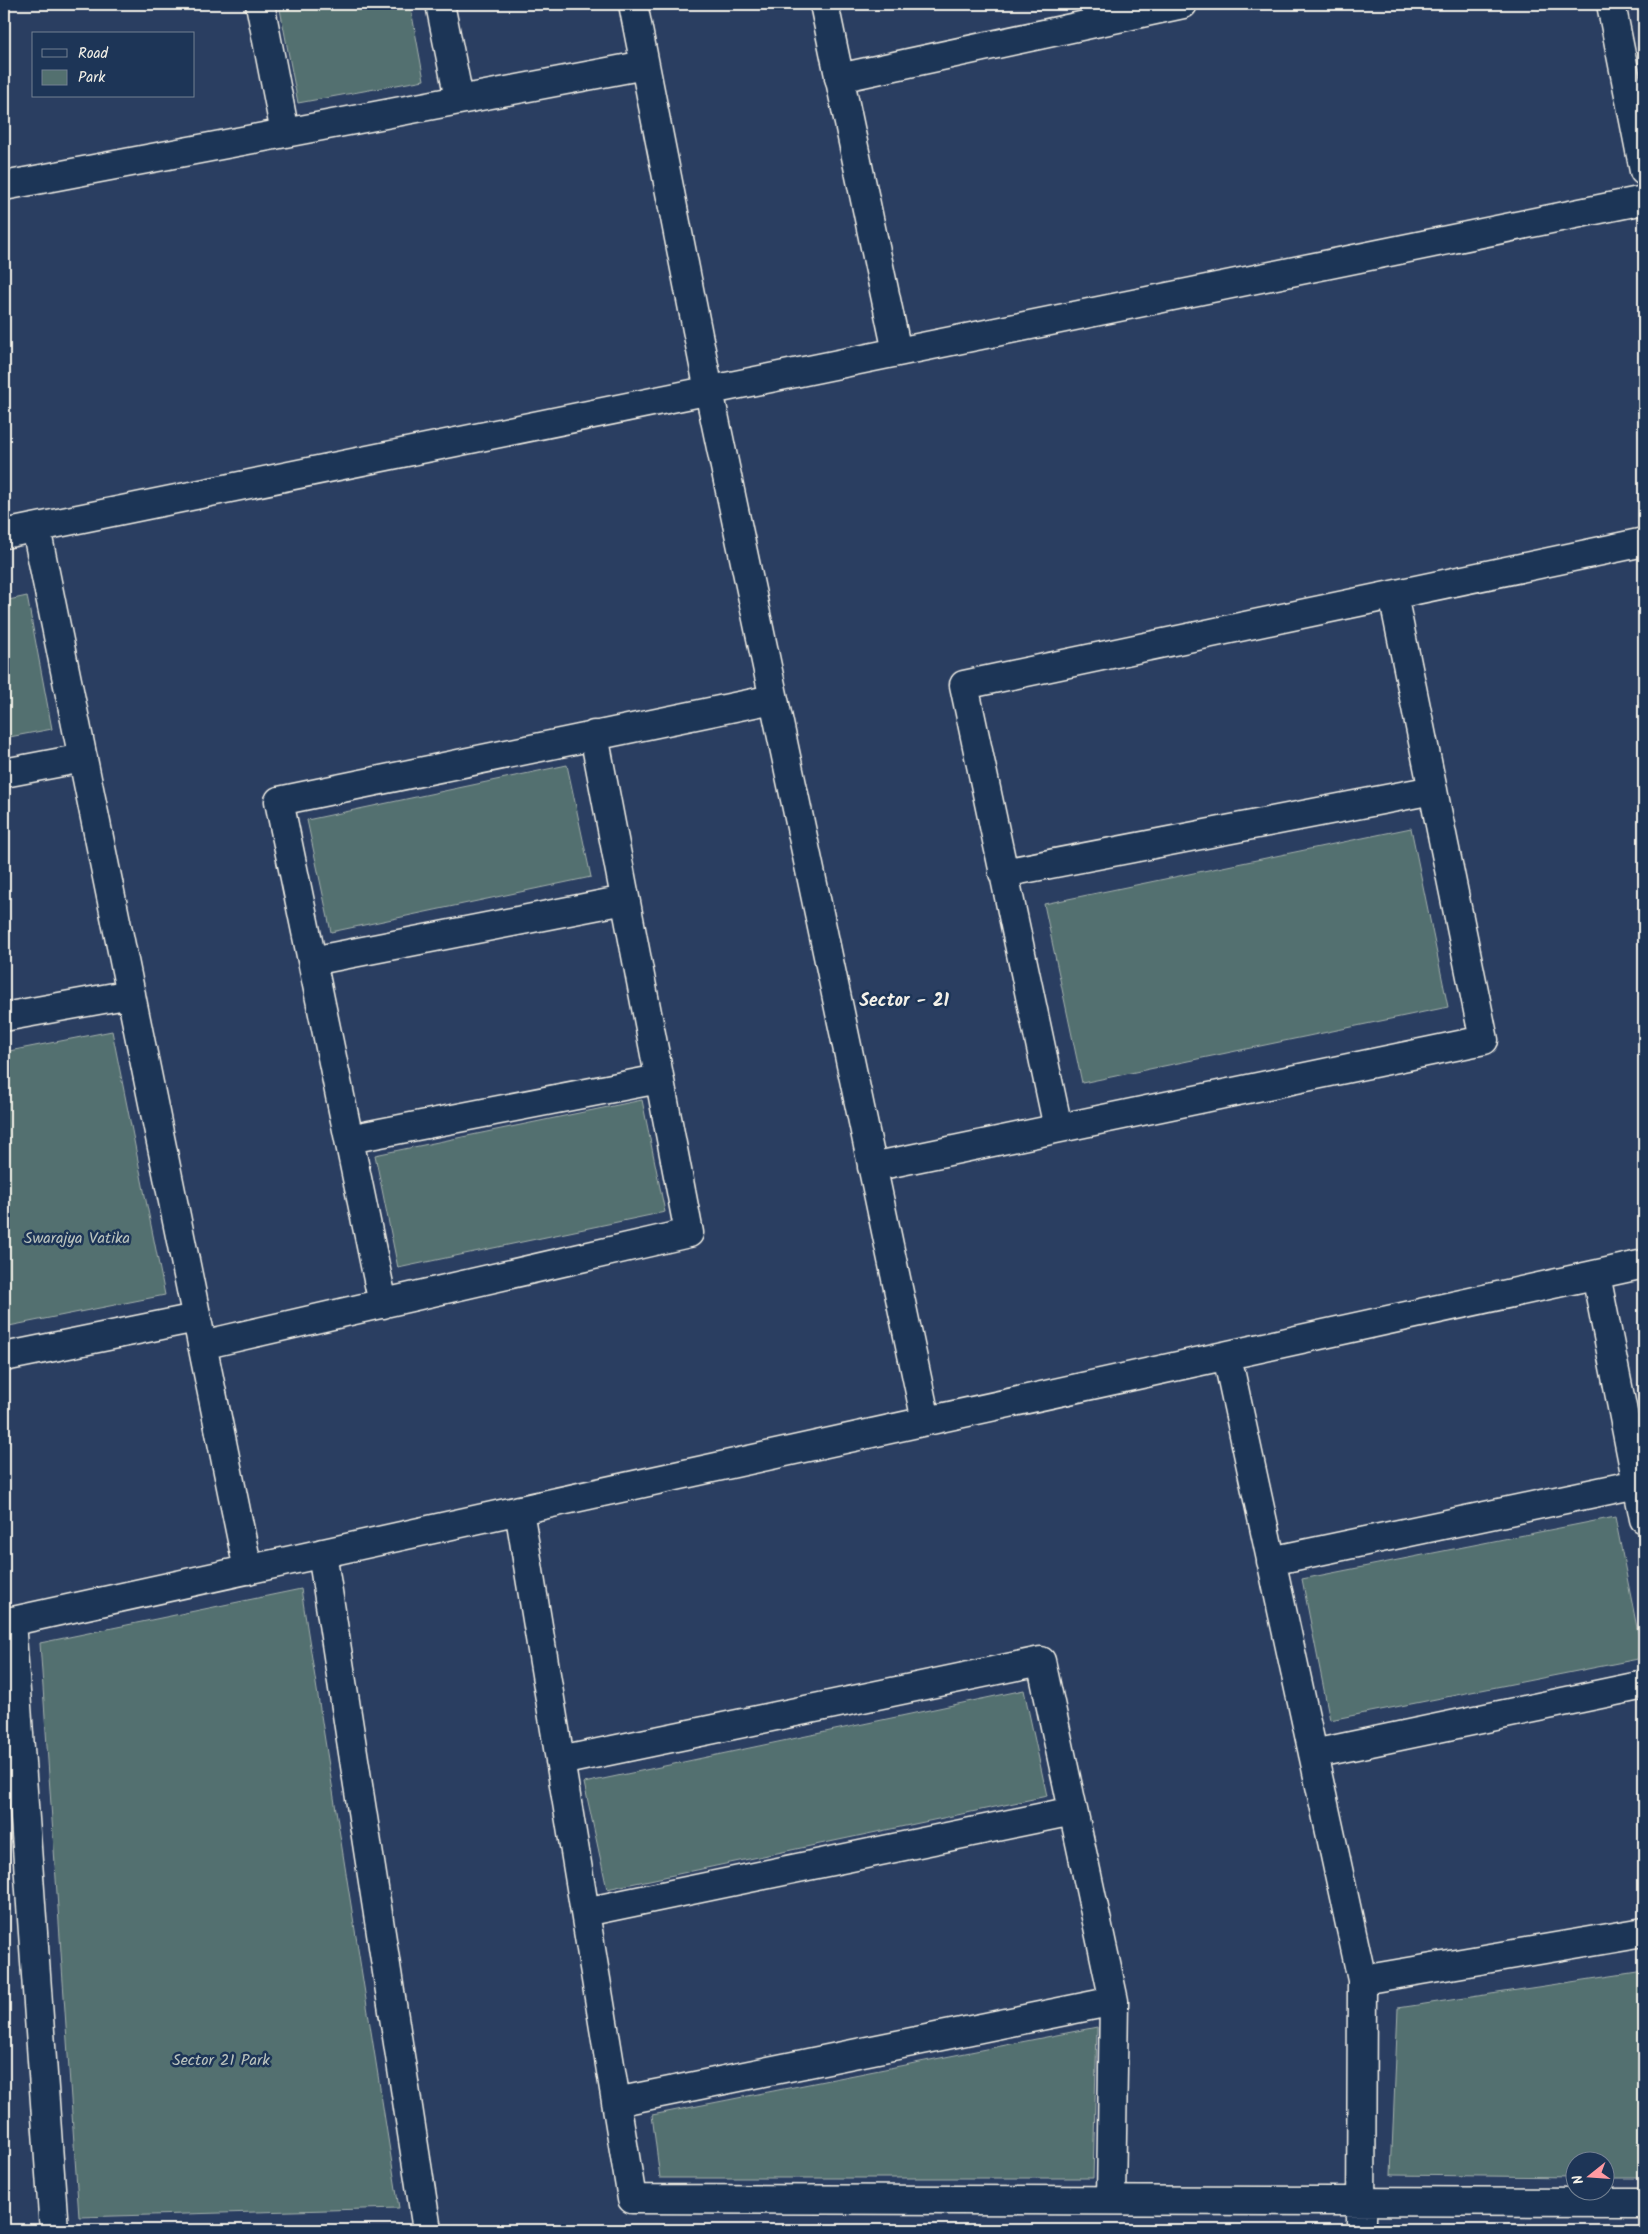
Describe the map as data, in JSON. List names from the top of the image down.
{
  "districts": ["Sector - 21"],
  "parks": ["Swarajya Vatika", "Sector 21 Park"],
  "legend": ["Road", "Park"],
  "north": "left"
}
